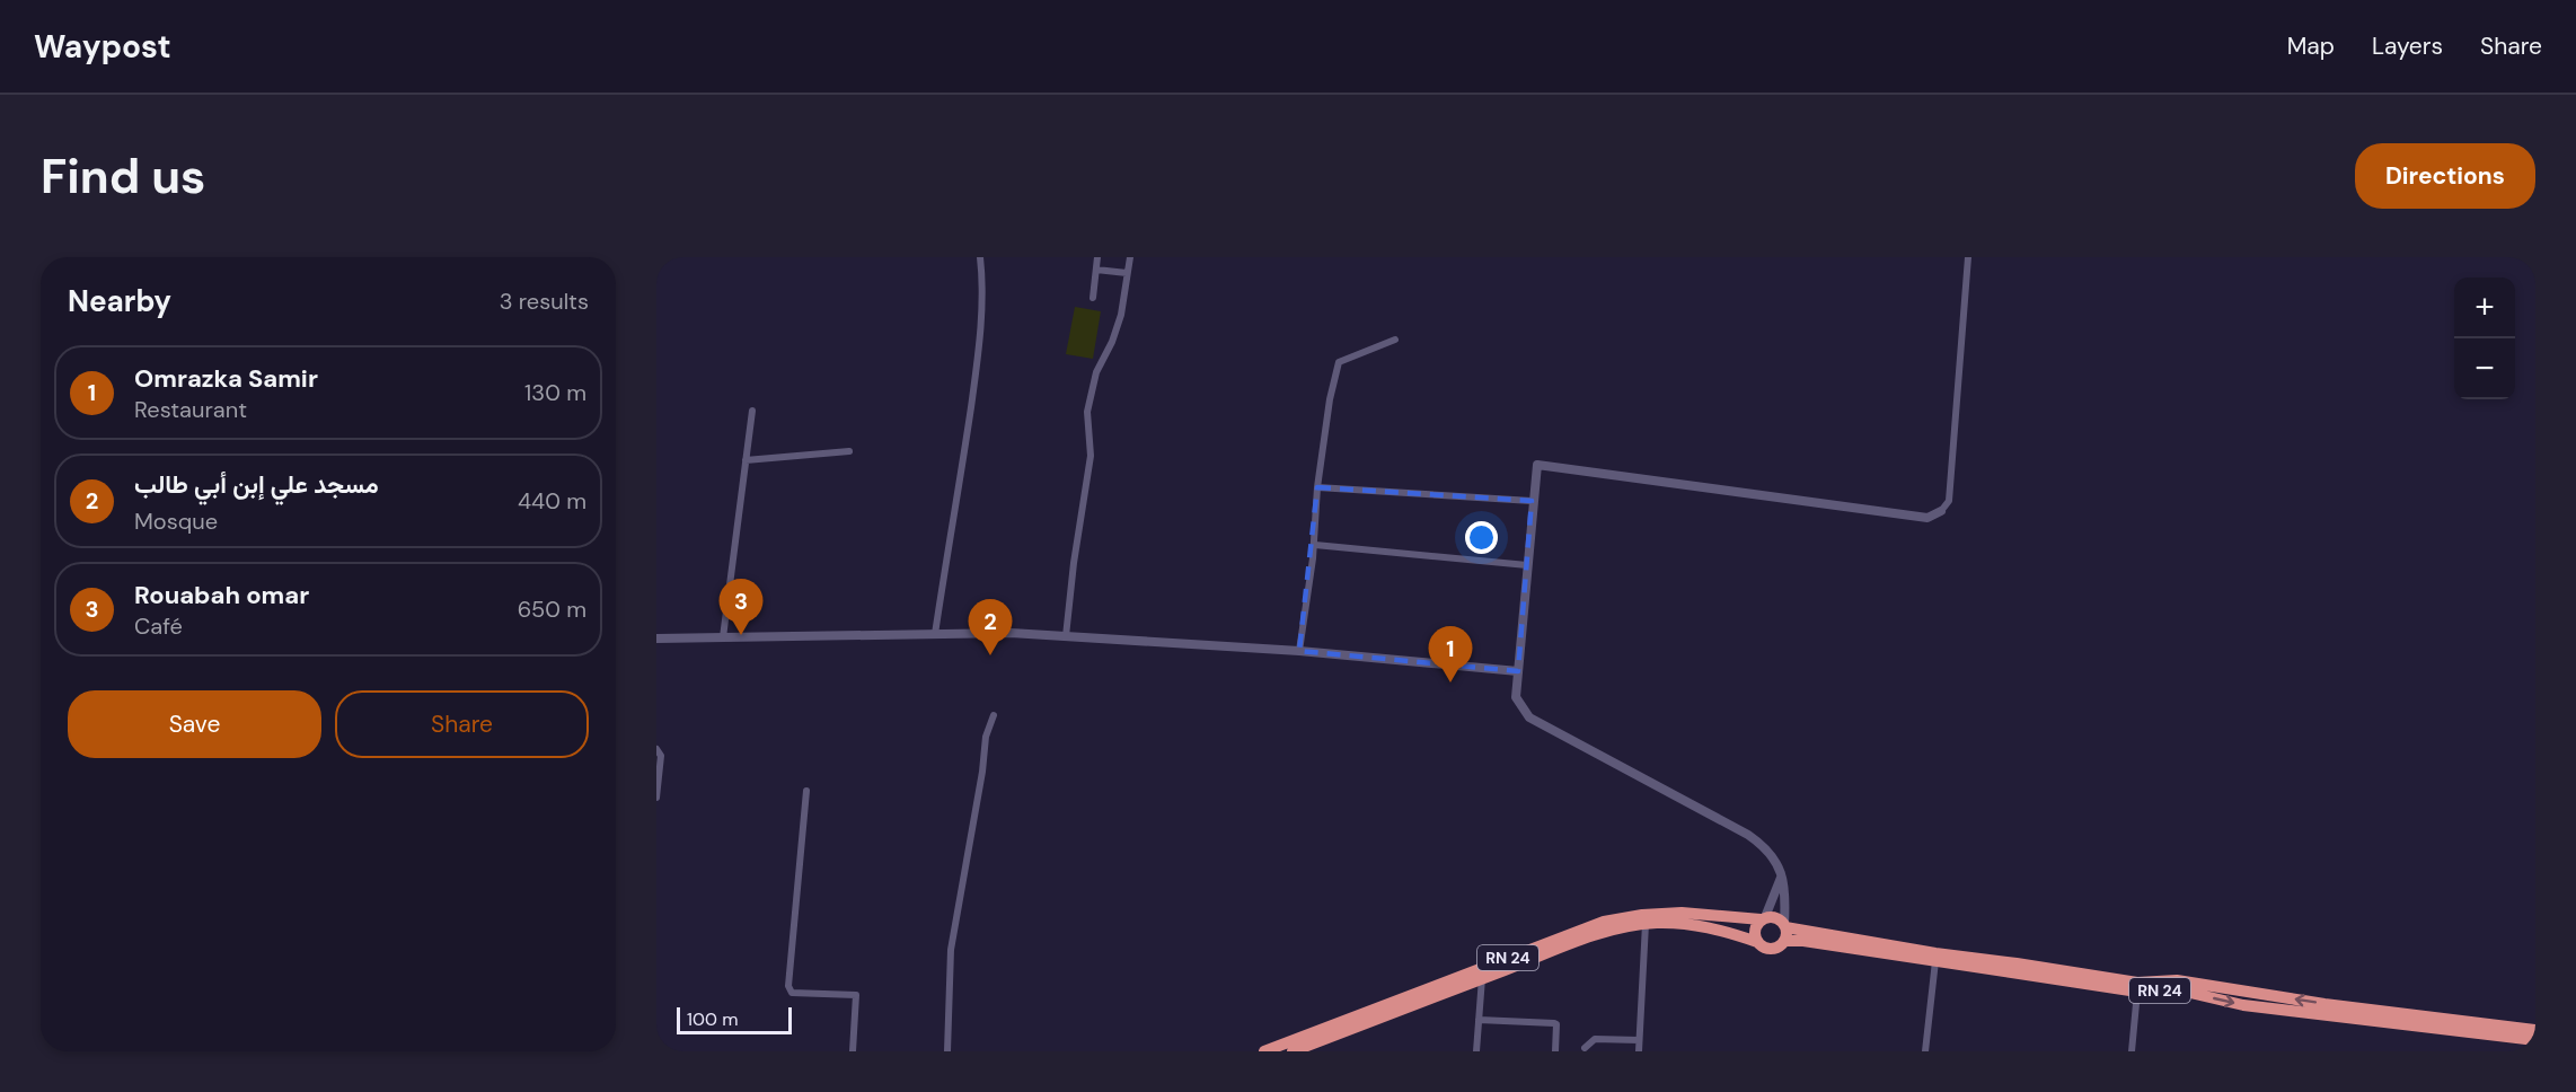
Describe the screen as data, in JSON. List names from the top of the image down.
{
  "streets": {
    "highway": ["RN 24"]
  },
  "scale_bar": "100 m",
  "page": {
    "header": "Waypost",
    "nav": ["Map", "Layers", "Share"],
    "buttons": [
      "Directions",
      ["Save", "Share"]
    ],
    "title": "Find us",
    "heading": ["Nearby", "3 results"],
    "map_buttons": ["+", "−"],
    "list": [
      {
        "mark": "1",
        "name": "Omrazka Samir",
        "note": "Restaurant",
        "value": "130 m"
      },
      {
        "mark": "2",
        "name": "مسجد علي إبن أبي طالب",
        "note": "Mosque",
        "value": "440 m"
      },
      {
        "mark": "3",
        "name": "Rouabah omar",
        "note": "Café",
        "value": "650 m"
      }
    ],
    "pins": ["3", "2", "1"],
    "scale": "100 m"
  }
}
